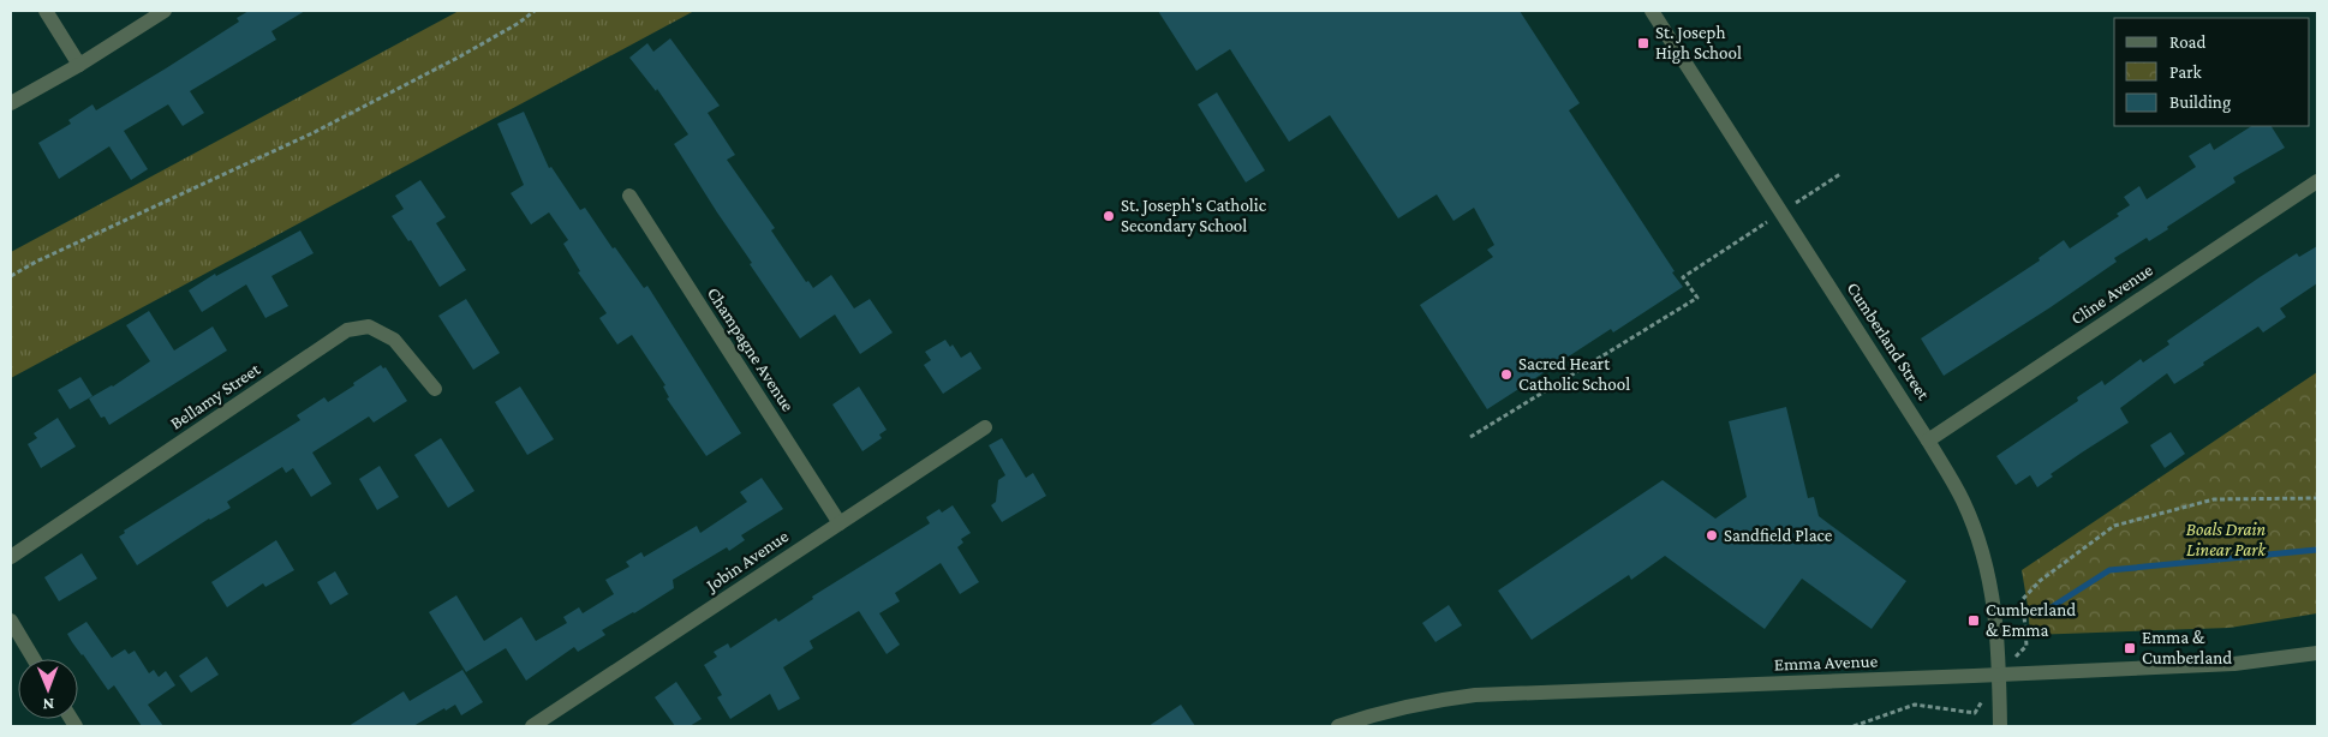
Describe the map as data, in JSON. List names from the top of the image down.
{
  "streets": {
    "street": [
      "Cline Avenue",
      "Cumberland Street",
      "Champagne Avenue",
      "Bellamy Street",
      "Jobin Avenue",
      "Emma Avenue"
    ]
  },
  "crossings": [
    ["Cline Avenue", "Cumberland Street"],
    ["Cumberland Street", "Emma Avenue"],
    ["Champagne Avenue", "Jobin Avenue"]
  ],
  "parks": ["Boals Drain Linear Park"],
  "places": {
    "transit": ["St. Joseph High School", "Cumberland & Emma", "Emma & Cumberland"],
    "other": ["St. Joseph's Catholic Secondary School", "Sacred Heart Catholic School", "Sandfield Place"]
  },
  "legend": ["Road", "Park", "Building"],
  "north": "bottom"
}
